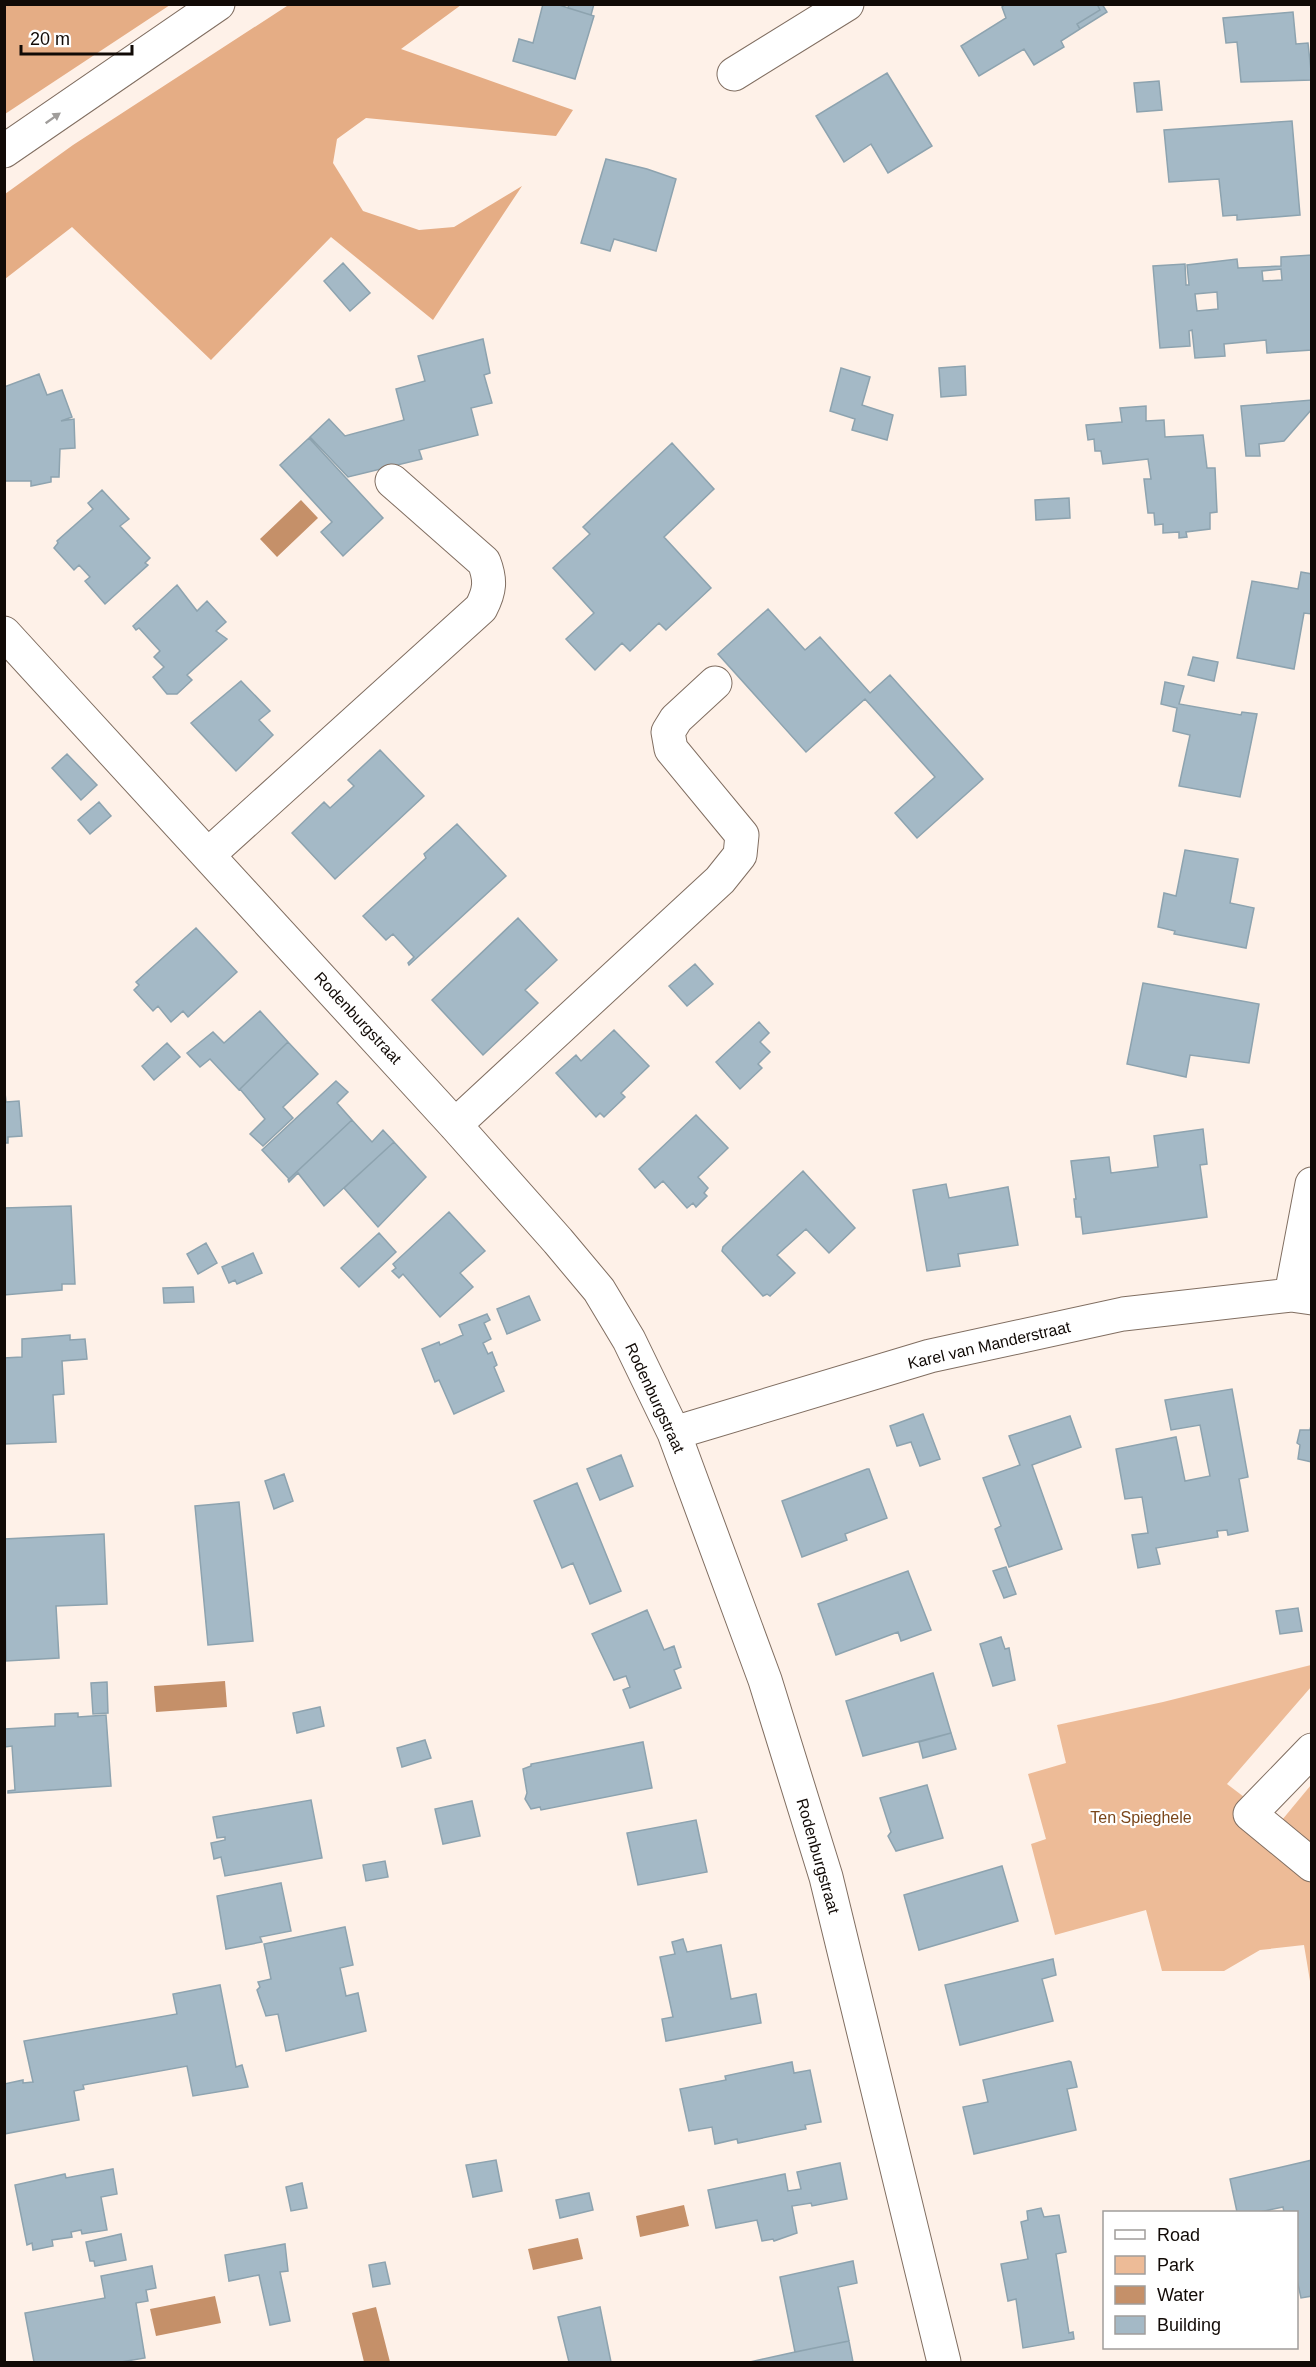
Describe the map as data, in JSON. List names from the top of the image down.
{
  "streets": {
    "main road": ["Rodenburgstraat", "Karel van Manderstraat"]
  },
  "crossings": [
    ["Rodenburgstraat", "Karel van Manderstraat"]
  ],
  "parks": ["Ten Spieghele"],
  "legend": [
    "Road",
    "Park",
    "Water",
    "Building"
  ],
  "scale_bar": "20 m"
}
